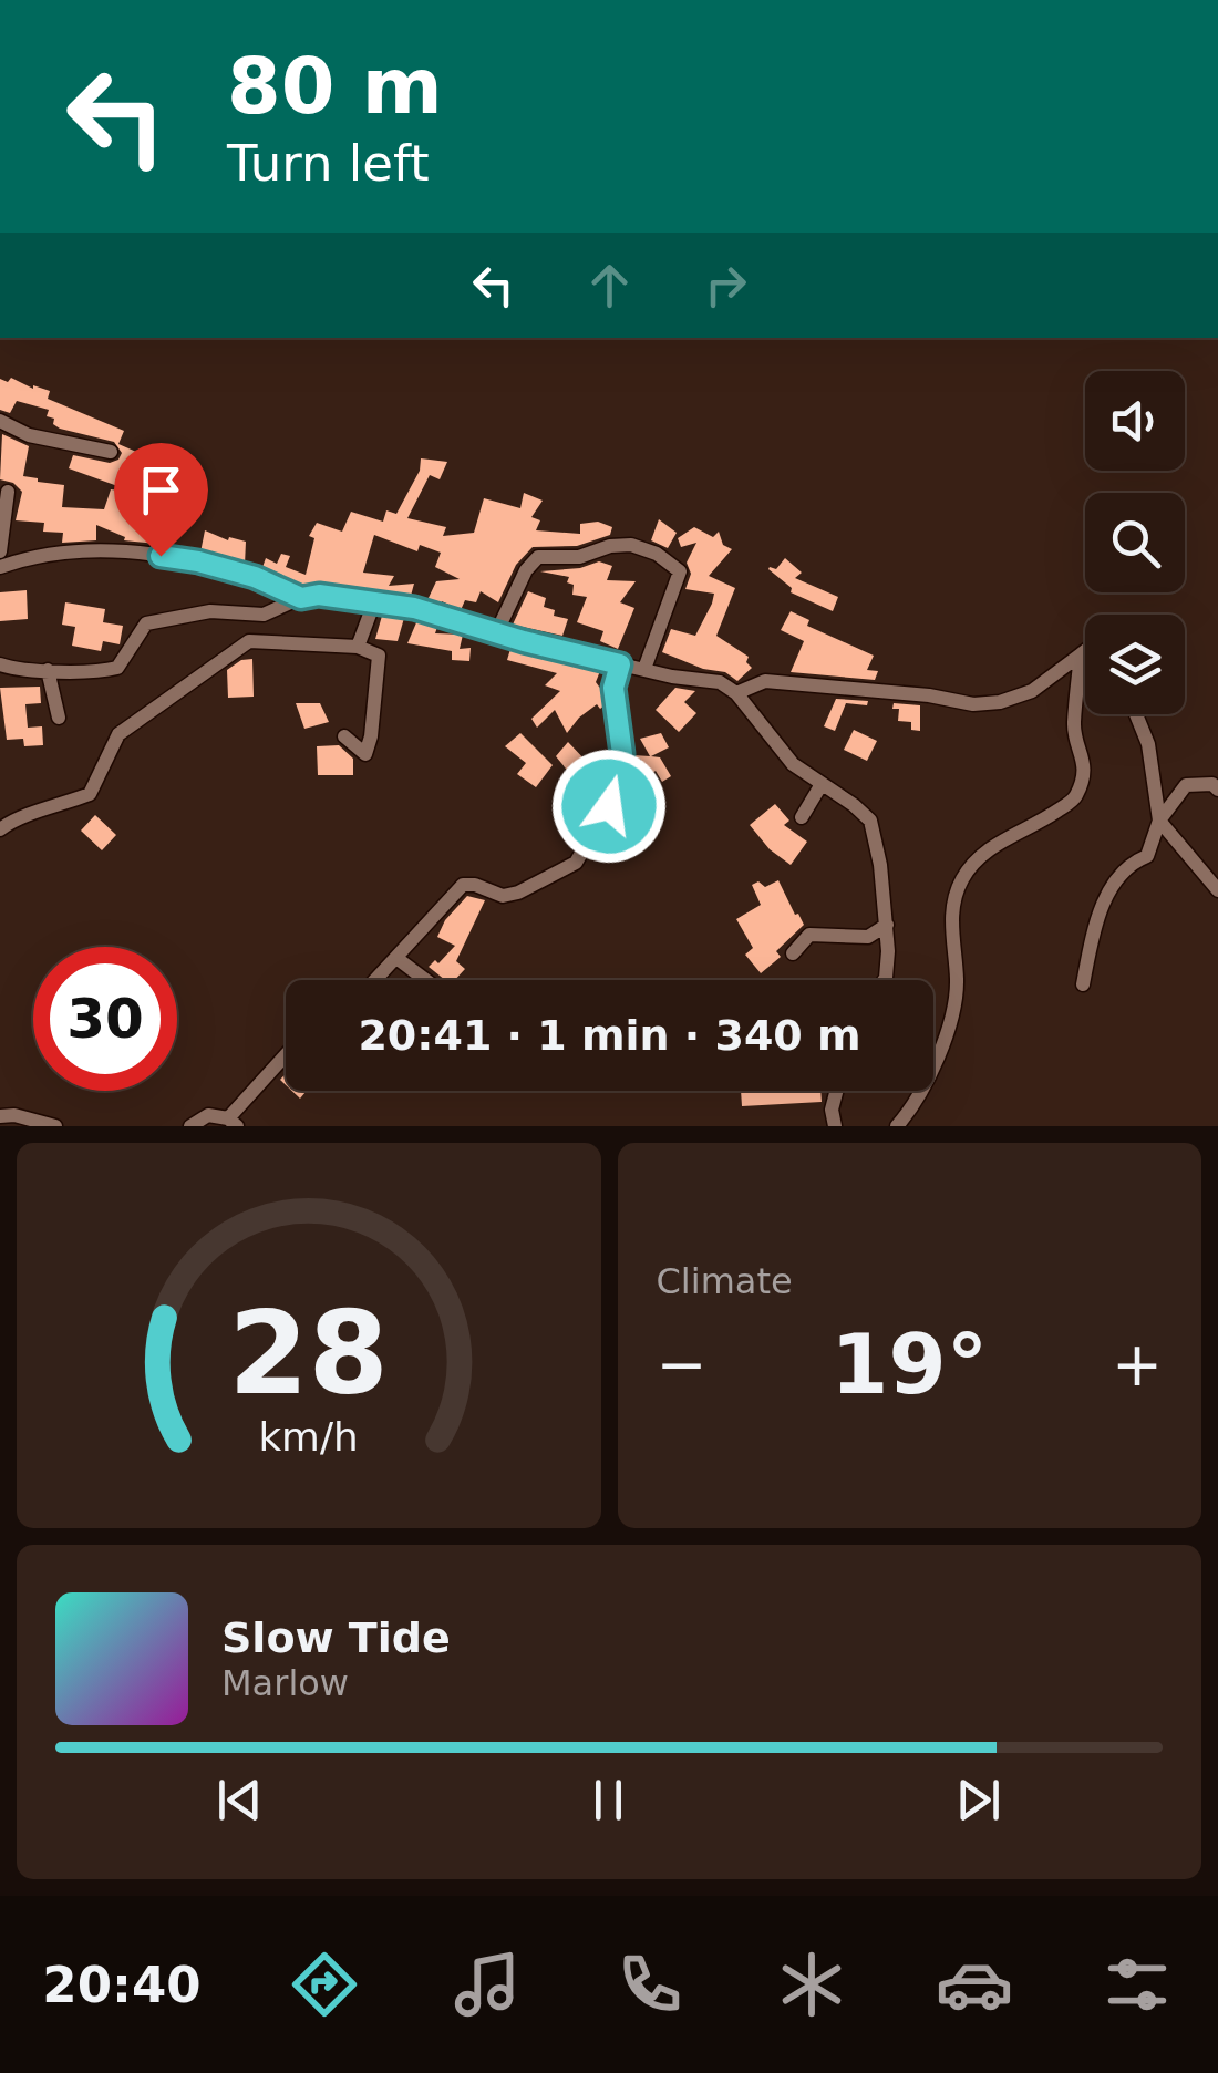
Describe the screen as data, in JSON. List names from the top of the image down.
{
  "page": {
    "turn": ["80 m", "Turn left"],
    "limit": "30",
    "trip": "20:41 · 1 min · 340 m",
    "tile": "Climate",
    "heat": ["−", "19°", "+"],
    "song": ["Slow Tide", "Marlow"],
    "tabs": "20:40",
    "gauge": ["28", "km/h"]
  }
}
